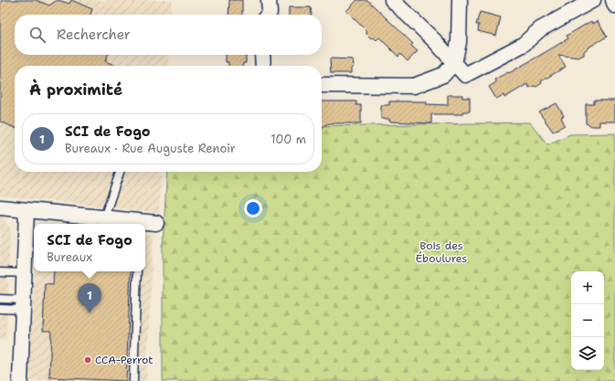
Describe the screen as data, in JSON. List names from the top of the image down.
{
  "parks": ["Bois des Éboulures"],
  "places": ["CCA-Perrot"],
  "page": {
    "search": "Rechercher",
    "heading": "À proximité",
    "list": [
      {
        "mark": "1",
        "name": "SCI de Fogo",
        "note": "Bureaux · Rue Auguste Renoir",
        "value": "100 m"
      }
    ],
    "popup": ["SCI de Fogo", "Bureaux"],
    "map_buttons": ["+", "−"],
    "pins": "1"
  }
}
